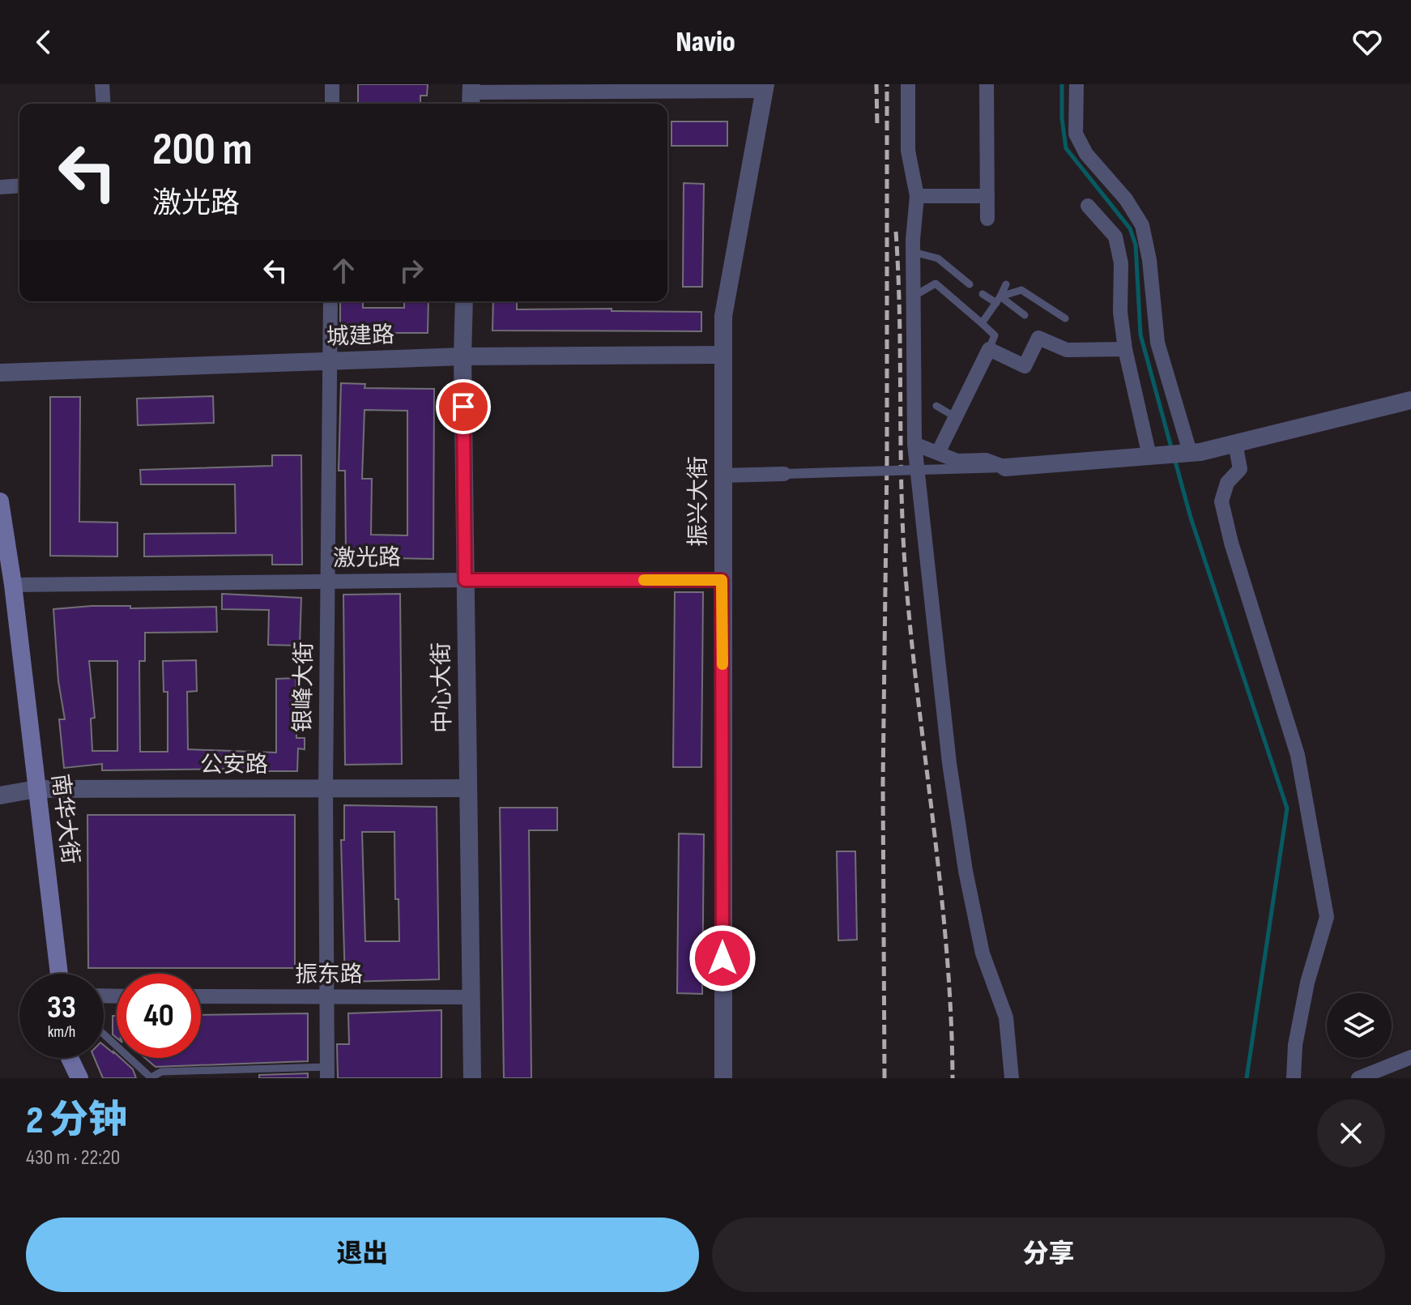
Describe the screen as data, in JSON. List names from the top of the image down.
{
  "streets": {
    "main road": ["南华大街"],
    "street": [
      "城建路",
      "振兴大街",
      "激光路",
      "银峰大街",
      "中心大街",
      "公安路",
      "振东路"
    ]
  },
  "crossings": [
    ["城建路", "振兴大街"],
    ["城建路", "银峰大街"],
    ["城建路", "中心大街"],
    ["振兴大街", "激光路"],
    ["激光路", "银峰大街"],
    ["激光路", "中心大街"],
    ["激光路", "南华大街"],
    ["银峰大街", "公安路"],
    ["银峰大街", "振东路"],
    ["中心大街", "公安路"],
    ["中心大街", "振东路"],
    ["公安路", "南华大街"]
  ],
  "page": {
    "header": "Navio",
    "turn": ["200 m", "激光路"],
    "speed": "33 km/h",
    "limit": "40",
    "heading": ["2 分钟", "430 m · 22:20"],
    "buttons": ["退出", "分享"]
  }
}
